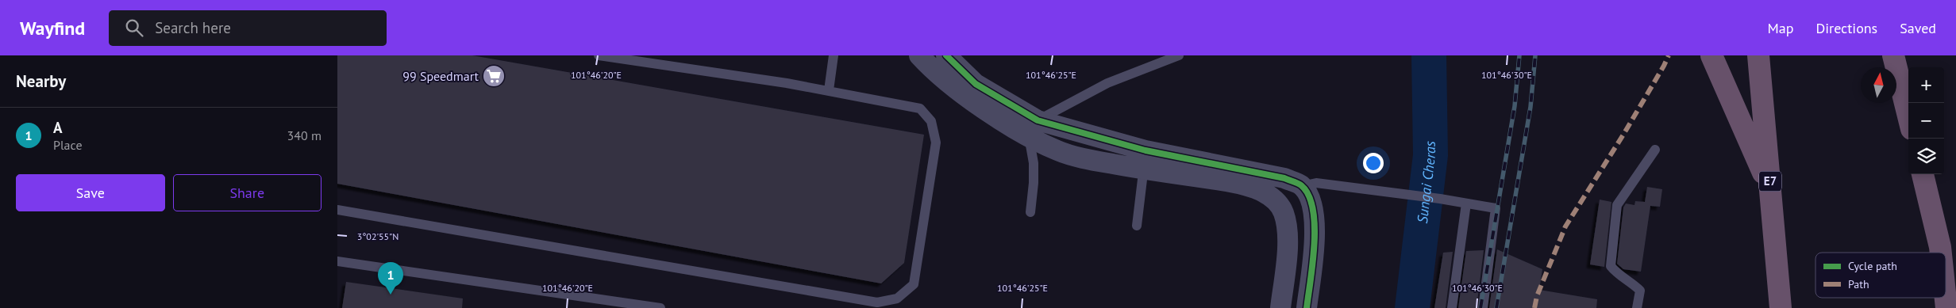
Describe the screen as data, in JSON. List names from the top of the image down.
{
  "streets": {
    "highway": ["E7"]
  },
  "water": ["Sungai Cheras"],
  "places": {
    "supermarket": ["99 Speedmart"]
  },
  "legend": ["Cycle path", "Path"],
  "north": "top",
  "page": {
    "header": "Wayfind",
    "search": "Search here",
    "nav": ["Map", "Directions", "Saved"],
    "heading": "Nearby",
    "map_buttons": ["+", "−"],
    "list": [
      {
        "mark": "1",
        "name": "A",
        "note": "Place",
        "value": "340 m"
      }
    ],
    "buttons": ["Save", "Share"],
    "pins": "1"
  },
  "coordinates": [
    "101°46'30\"E",
    "101°46'20\"E",
    "101°46'25\"E",
    "3°02'55\"N"
  ]
}
